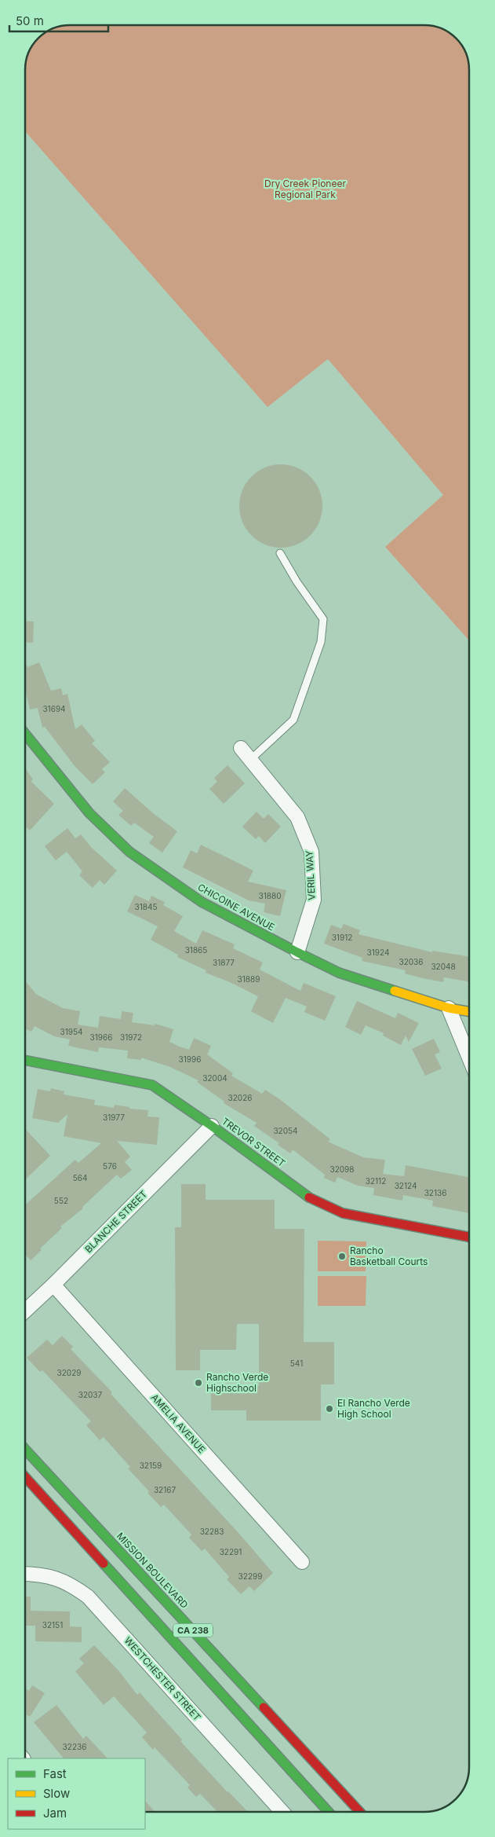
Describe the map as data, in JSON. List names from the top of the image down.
{
  "streets": {
    "street": [
      "VERIL WAY",
      "CHICOINE AVENUE",
      "TREVOR STREET",
      "BLANCHE STREET",
      "AMELIA AVENUE",
      "MISSION BOULEVARD",
      "CA 238",
      "WESTCHESTER STREET"
    ]
  },
  "crossings": [
    ["VERIL WAY", "CHICOINE AVENUE"],
    ["TREVOR STREET", "BLANCHE STREET"],
    ["BLANCHE STREET", "AMELIA AVENUE"]
  ],
  "parks": ["Dry Creek Pioneer Regional Park"],
  "places": ["Rancho Basketball Courts", "Rancho Verde Highschool", "El Rancho Verde High School"],
  "house_numbers": [
    "31694",
    "31880",
    "31845",
    "31912",
    "31865",
    "31924",
    "32036",
    "31877",
    "32048",
    "31889",
    "31954",
    "31966",
    "31972",
    "31996",
    "32004",
    "32026",
    "31977",
    "32054",
    "576",
    "32098",
    "564",
    "32112",
    "32124",
    "32136",
    "552",
    "541",
    "32029",
    "32037",
    "32159",
    "32167",
    "32283",
    "32291",
    "32299",
    "32151",
    "32236"
  ],
  "legend": ["Fast", "Slow", "Jam"],
  "scale_bar": "50 m"
}
